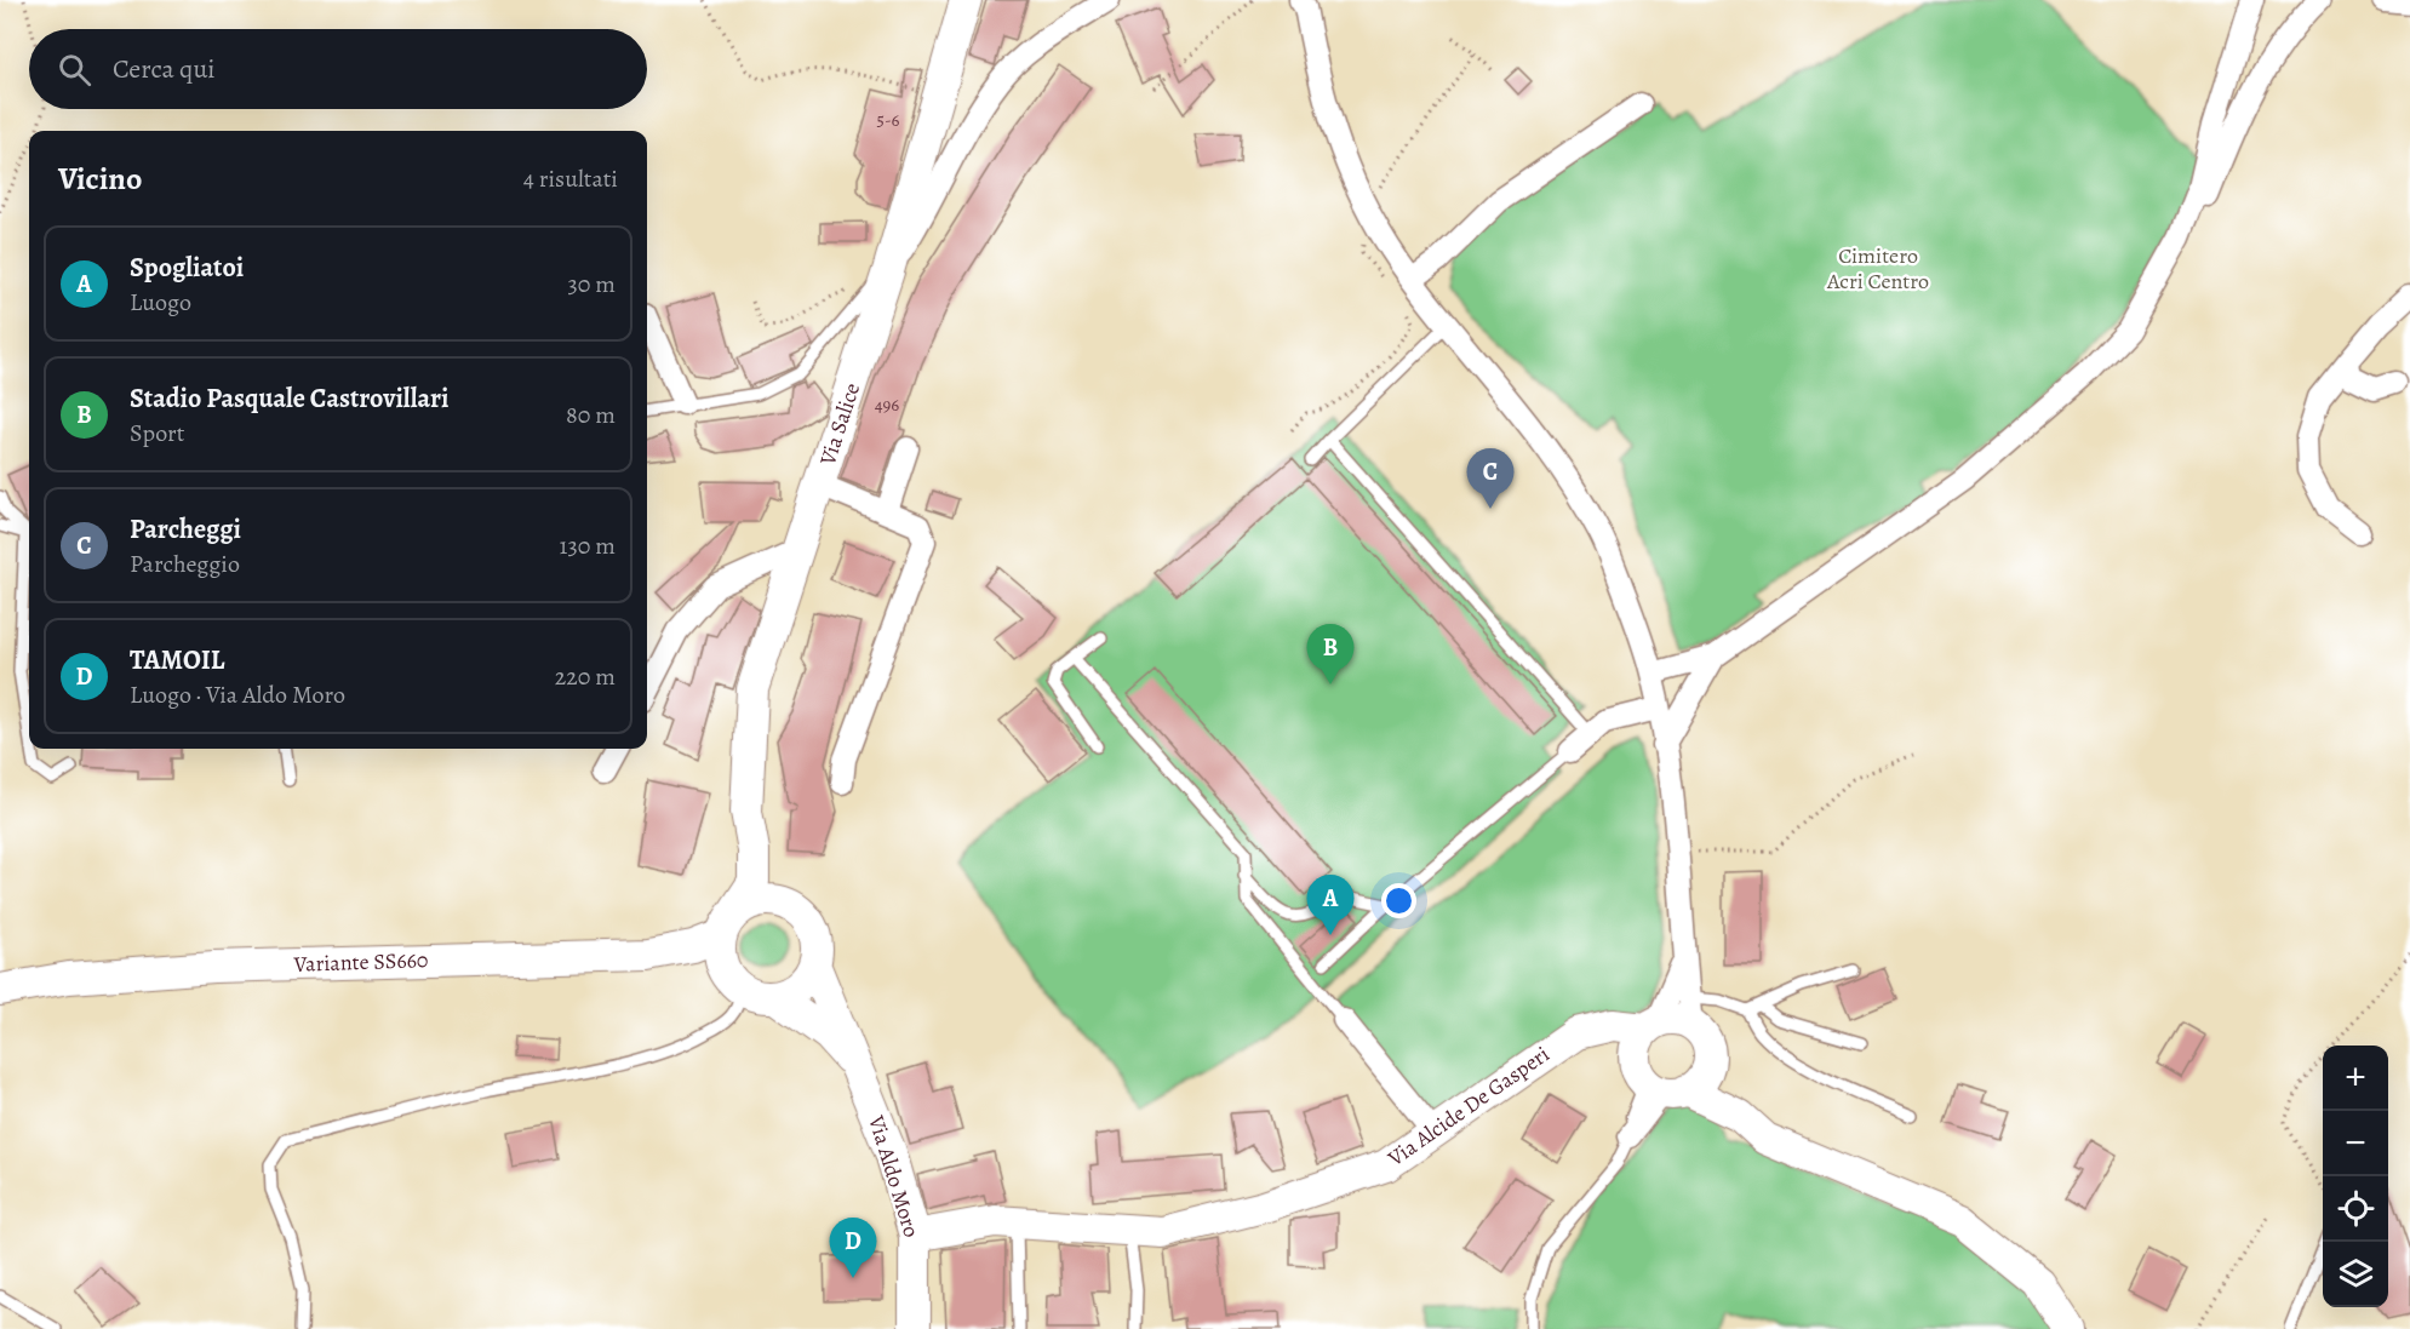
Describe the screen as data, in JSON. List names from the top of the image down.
{
  "streets": {
    "main road": [
      "Via Salice",
      "Variante SS660",
      "Via Alcide De Gasperi",
      "Via Aldo Moro"
    ]
  },
  "crossings": [
    ["Variante SS660", "Via Aldo Moro"],
    ["Via Alcide De Gasperi", "Via Aldo Moro"]
  ],
  "parks": ["Cimitero Acri Centro"],
  "house_numbers": ["5-6", "496"],
  "page": {
    "search": "Cerca qui",
    "heading": ["Vicino", "4 risultati"],
    "list": [
      {
        "mark": "A",
        "name": "Spogliatoi",
        "note": "Luogo",
        "value": "30 m"
      },
      {
        "mark": "B",
        "name": "Stadio Pasquale Castrovillari",
        "note": "Sport",
        "value": "80 m"
      },
      {
        "mark": "C",
        "name": "Parcheggi",
        "note": "Parcheggio",
        "value": "130 m"
      },
      {
        "mark": "D",
        "name": "TAMOIL",
        "note": "Luogo · Via Aldo Moro",
        "value": "220 m"
      }
    ],
    "pins": [
      "C",
      "B",
      "A",
      "D"
    ],
    "map_buttons": ["+", "−"]
  }
}
